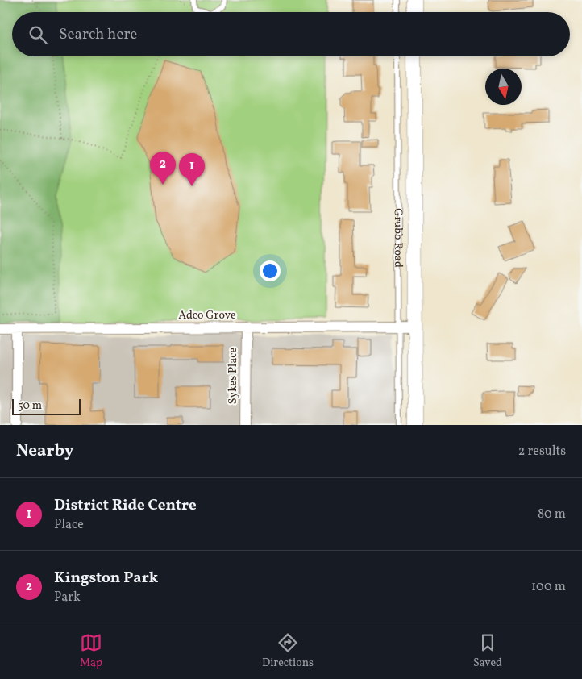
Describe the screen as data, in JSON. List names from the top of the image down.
{
  "streets": {
    "main road": ["Grubb Road"],
    "street": ["Adco Grove", "Sykes Place"]
  },
  "crossings": [
    ["Grubb Road", "Adco Grove"],
    ["Adco Grove", "Sykes Place"]
  ],
  "scale_bar": "50 m",
  "north": "bottom",
  "page": {
    "search": "Search here",
    "pins": ["2", "1"],
    "scale": "50 m",
    "heading": ["Nearby", "2 results"],
    "list": [
      {
        "mark": "1",
        "name": "District Ride Centre",
        "note": "Place",
        "value": "80 m"
      },
      {
        "mark": "2",
        "name": "Kingston Park",
        "note": "Park",
        "value": "100 m"
      }
    ],
    "nav": ["Map", "Directions", "Saved"]
  }
}
